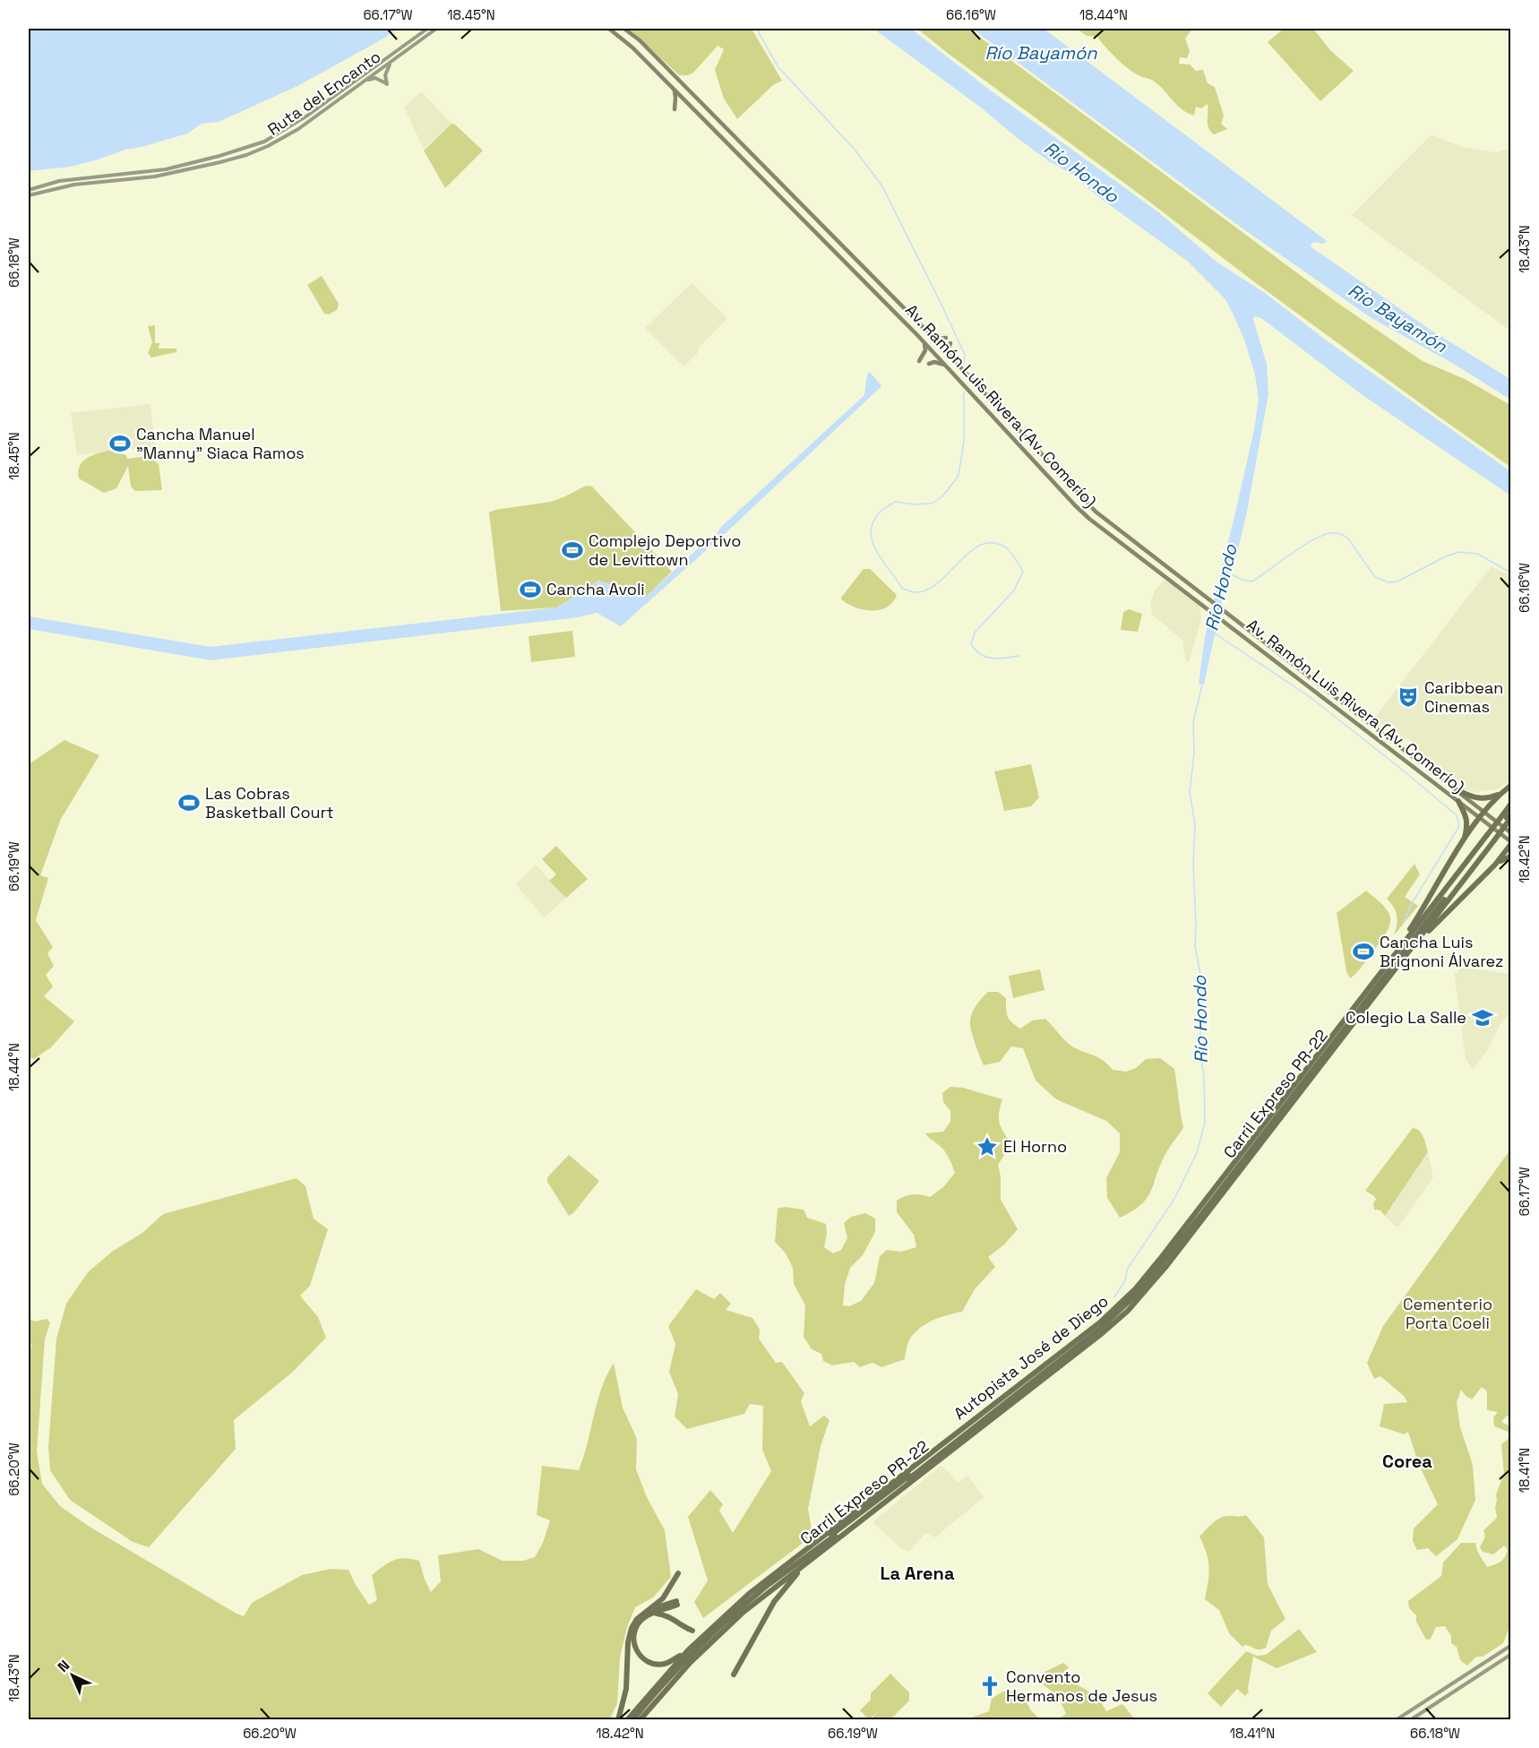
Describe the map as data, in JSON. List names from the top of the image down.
{
  "streets": {
    "highway": ["Carril Expreso PR-22", "Autopista José de Diego"],
    "main road": ["Ruta del Encanto", "Av. Ramón Luis Rivera (Av. Comerío)"]
  },
  "crossings": [
    ["Carril Expreso PR-22", "Autopista José de Diego"]
  ],
  "districts": ["Corea", "La Arena"],
  "water": ["Río Bayamón", "Río Hondo"],
  "parks": ["Cementerio Porta Coeli"],
  "places": {
    "sports": [
      "Cancha Manuel \"Manny\" Siaca Ramos",
      "Complejo Deportivo de Levittown",
      "Cancha Avoli",
      "Las Cobras Basketball Court",
      "Cancha Luis Brignoni Álvarez"
    ],
    "theatre": ["Caribbean Cinemas"],
    "school or university": ["Colegio La Salle"],
    "place": ["El Horno"],
    "church": ["Convento Hermanos de Jesus"]
  },
  "north": "top left",
  "coordinates": [
    "66.17°W",
    "18.45°N",
    "66.16°W",
    "18.44°N",
    "18.43°N",
    "66.18°W",
    "18.42°N",
    "66.19°W",
    "66.20°W",
    "18.41°N"
  ]
}
